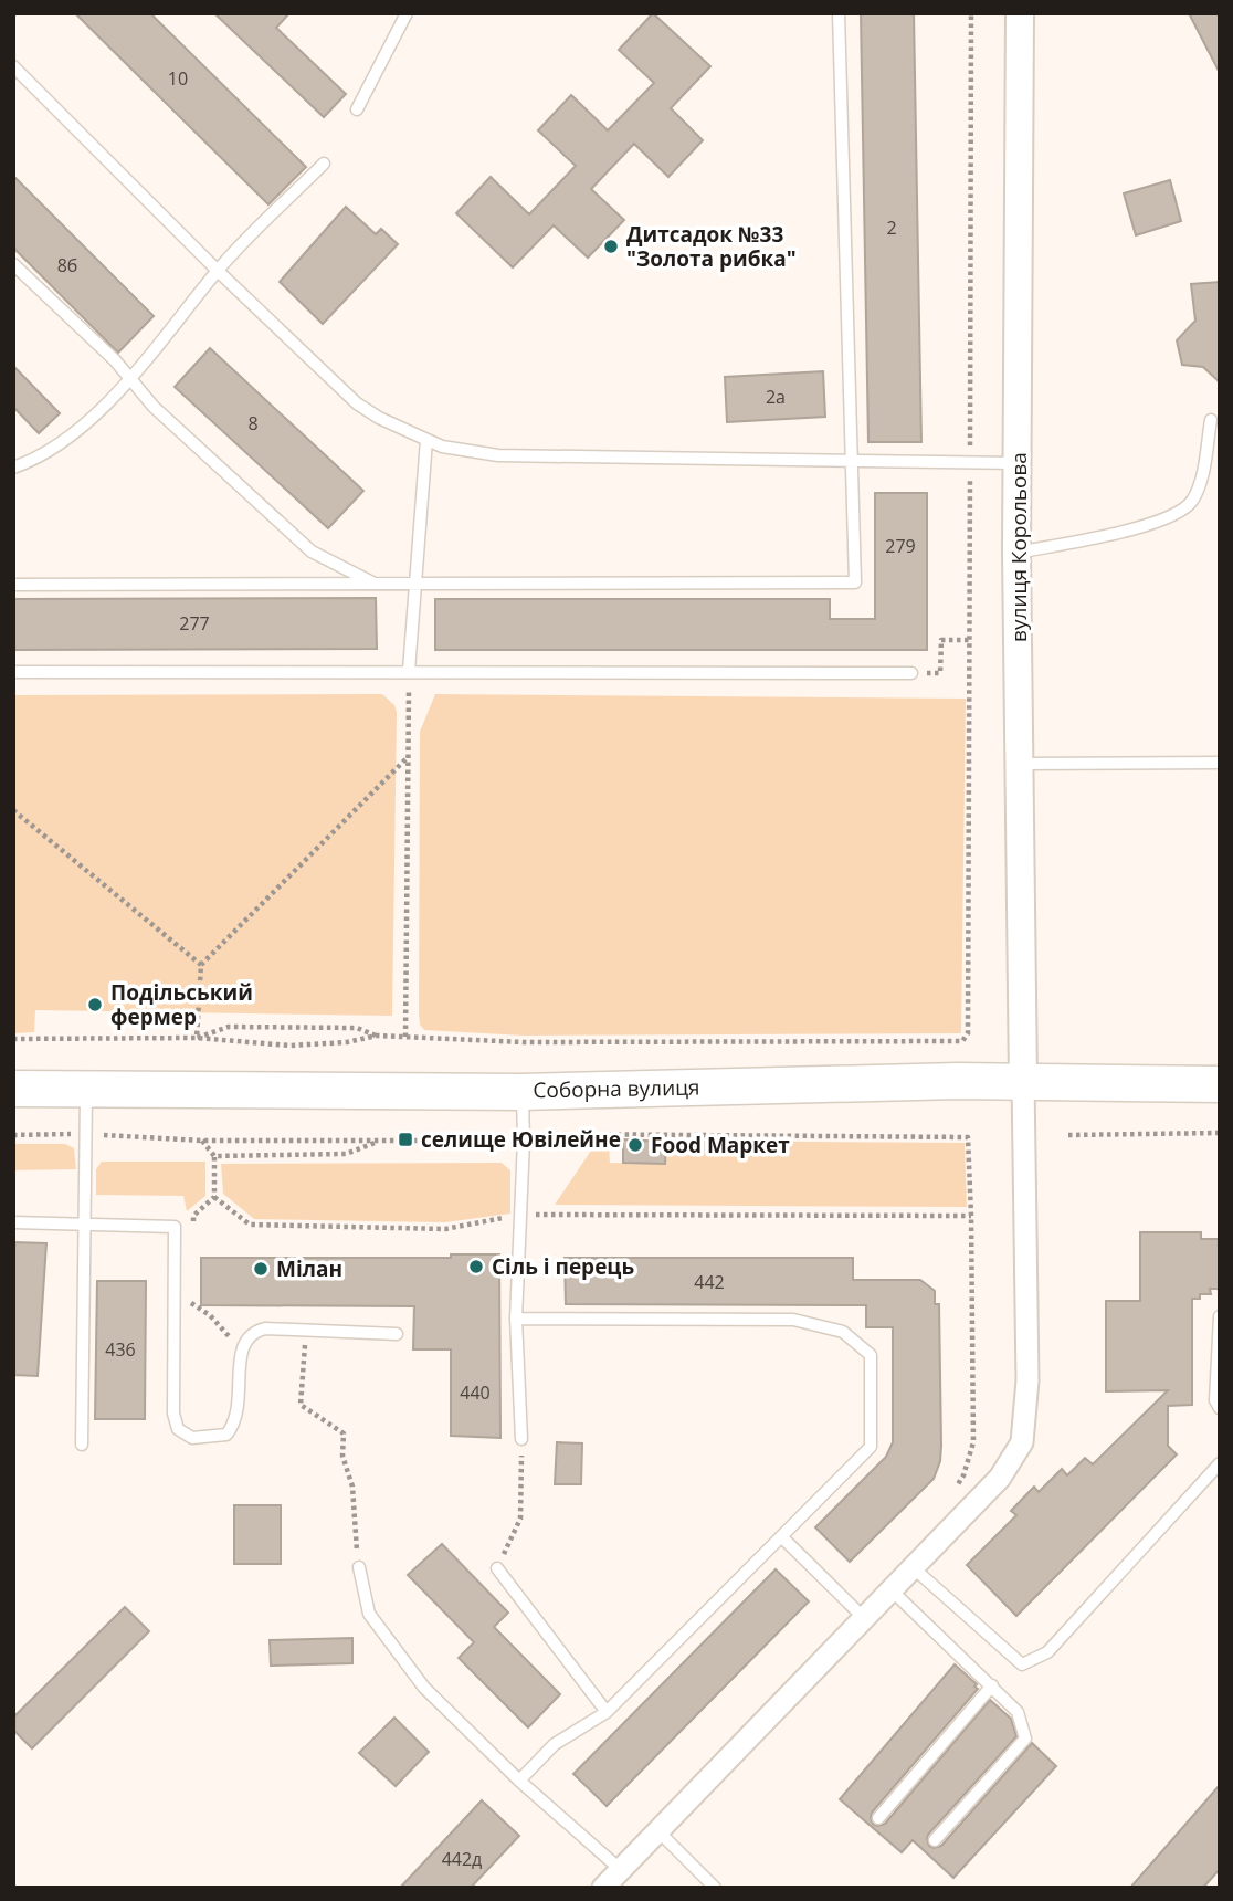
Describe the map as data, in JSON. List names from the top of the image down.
{
  "streets": {
    "main road": ["Соборна вулиця"],
    "street": ["вулиця Корольова"]
  },
  "crossings": [
    ["вулиця Корольова", "Соборна вулиця"]
  ],
  "places": {
    "other": [
      "Дитсадок №33 \"Золота рибка\"",
      "Подільський фермер",
      "Food Маркет",
      "Сіль і перець",
      "Мілан"
    ],
    "transit": ["селище Ювілейне"]
  },
  "house_numbers": [
    "10",
    "2",
    "8б",
    "2а",
    "8",
    "279",
    "277",
    "442",
    "436",
    "440",
    "442д"
  ]
}
